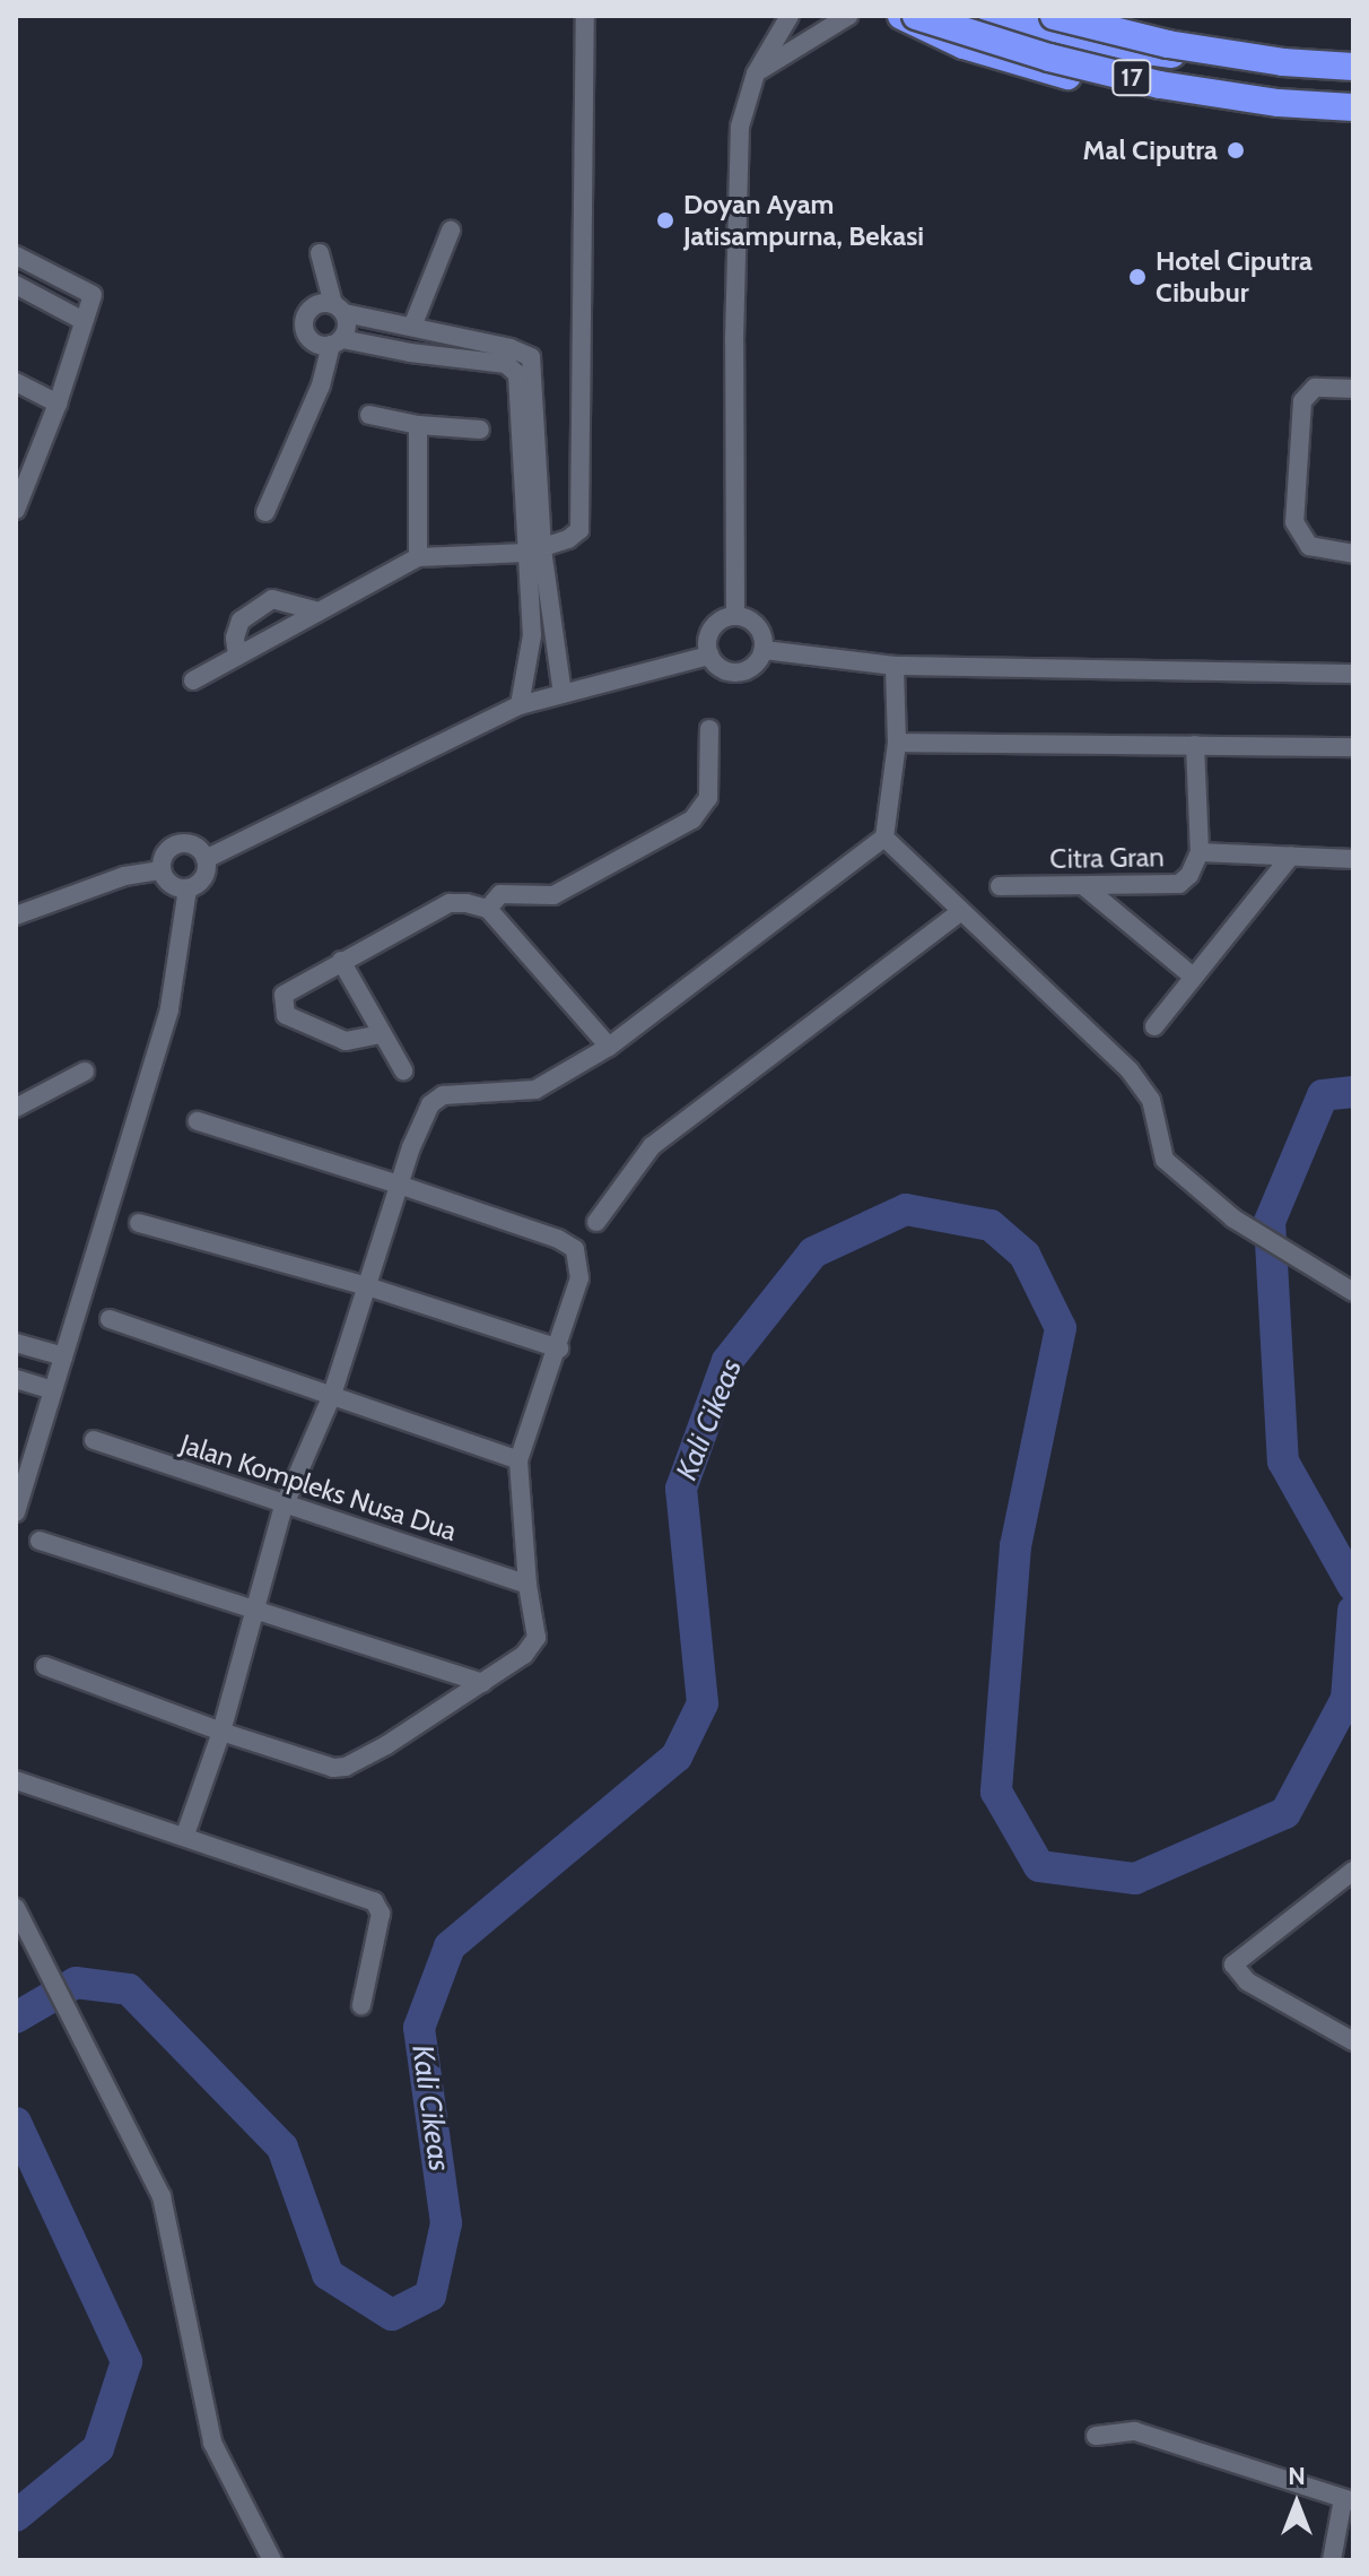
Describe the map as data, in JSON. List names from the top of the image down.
{
  "streets": {
    "highway": ["17"],
    "street": ["Citra Gran", "Jalan Kompleks Nusa Dua"]
  },
  "water": ["Kali Cikeas"],
  "places": ["Mal Ciputra", "Doyan Ayam Jatisampurna, Bekasi", "Hotel Ciputra Cibubur"],
  "north": "top"
}
